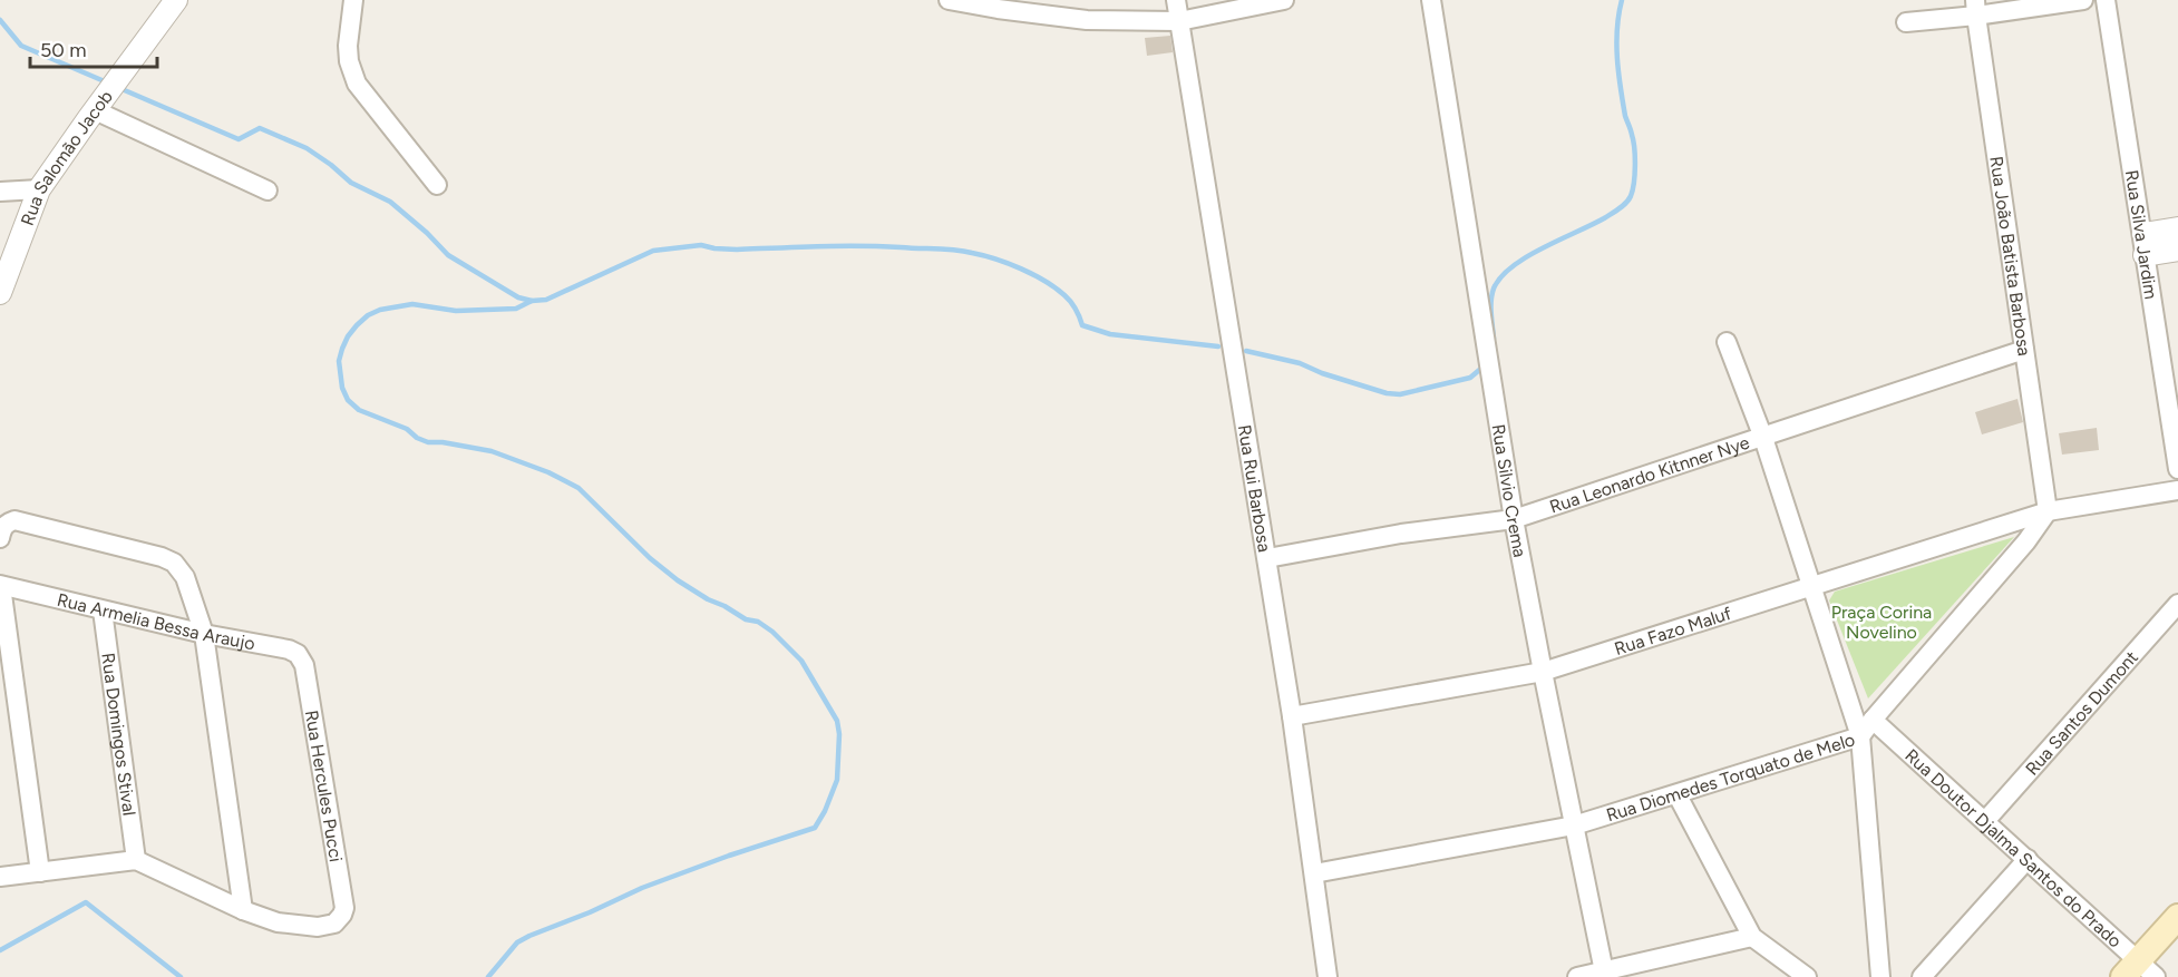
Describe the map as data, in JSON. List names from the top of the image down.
{
  "streets": {
    "street": [
      "Rua Salomão Jacob",
      "Rua Silva Jardim",
      "Rua João Batista Barbosa",
      "Rua Leonardo Kitnner Nye",
      "Rua Rui Barbosa",
      "Rua Silvio Crema",
      "Rua Armelia Bessa Araujo",
      "Rua Fazo Maluf",
      "Rua Santos Dumont",
      "Rua Domingos Stival",
      "Rua Diomedes Torquato de Melo",
      "Rua Hercules Pucci",
      "Rua Doutor Djalma Santos do Prado"
    ]
  },
  "crossings": [
    ["Rua João Batista Barbosa", "Rua Leonardo Kitnner Nye"],
    ["Rua João Batista Barbosa", "Rua Fazo Maluf"],
    ["Rua João Batista Barbosa", "Rua Diomedes Torquato de Melo"],
    ["Rua Leonardo Kitnner Nye", "Rua Rui Barbosa"],
    ["Rua Leonardo Kitnner Nye", "Rua Silvio Crema"],
    ["Rua Rui Barbosa", "Rua Fazo Maluf"],
    ["Rua Rui Barbosa", "Rua Diomedes Torquato de Melo"],
    ["Rua Silvio Crema", "Rua Fazo Maluf"],
    ["Rua Silvio Crema", "Rua Diomedes Torquato de Melo"],
    ["Rua Armelia Bessa Araujo", "Rua Domingos Stival"],
    ["Rua Armelia Bessa Araujo", "Rua Hercules Pucci"],
    ["Rua Fazo Maluf", "Rua Diomedes Torquato de Melo"],
    ["Rua Santos Dumont", "Rua Doutor Djalma Santos do Prado"],
    ["Rua Diomedes Torquato de Melo", "Rua Doutor Djalma Santos do Prado"]
  ],
  "parks": ["Praça Corina Novelino"],
  "scale_bar": "50 m"
}
